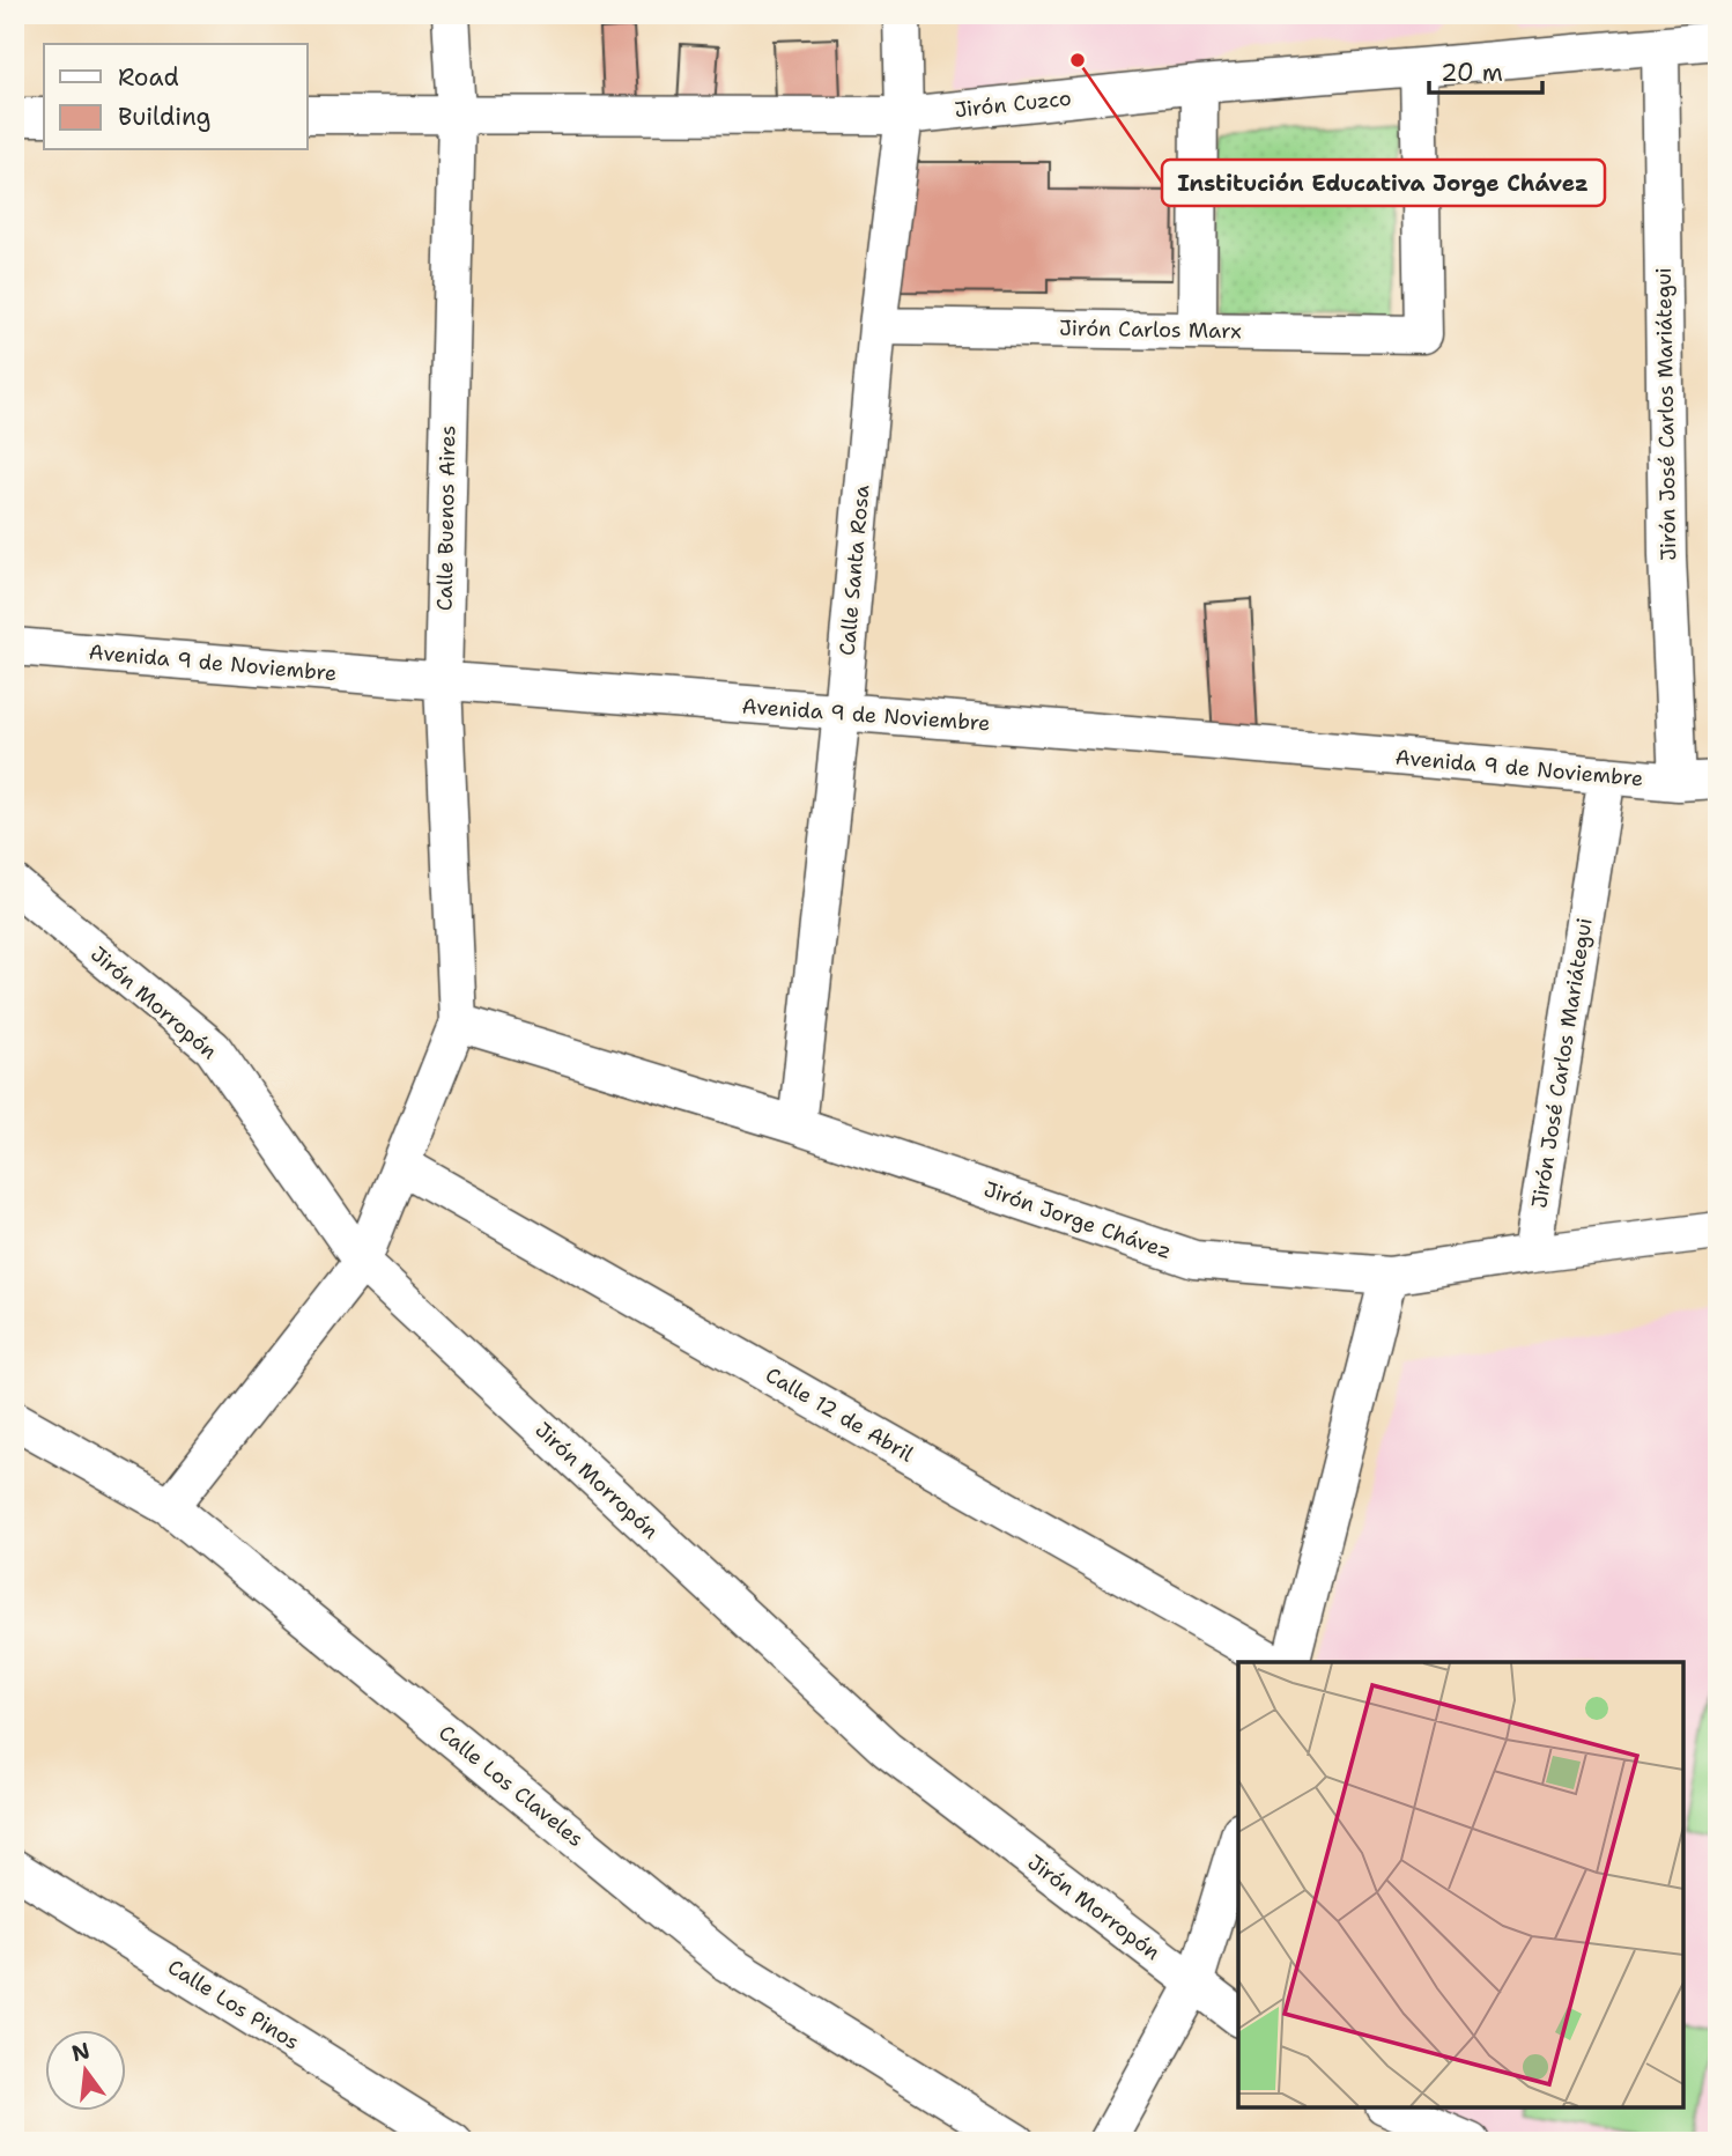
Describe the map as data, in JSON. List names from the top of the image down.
{
  "streets": {
    "street": [
      "Jirón Cuzco",
      "Jirón Carlos Marx",
      "Jirón José Carlos Mariátegui",
      "Calle Buenos Aires",
      "Calle Santa Rosa",
      "Avenida 9 de Noviembre",
      "Jirón Morropón",
      "Jirón Jorge Chávez",
      "Calle 12 de Abril",
      "Calle Los Claveles",
      "Calle Los Pinos"
    ]
  },
  "crossings": [
    ["Jirón Cuzco", "Jirón Carlos Marx"],
    ["Jirón Cuzco", "Jirón José Carlos Mariátegui"],
    ["Jirón Cuzco", "Calle Buenos Aires"],
    ["Jirón Cuzco", "Calle Santa Rosa"],
    ["Jirón Carlos Marx", "Calle Santa Rosa"],
    ["Jirón José Carlos Mariátegui", "Avenida 9 de Noviembre"],
    ["Jirón José Carlos Mariátegui", "Jirón Jorge Chávez"],
    ["Calle Buenos Aires", "Avenida 9 de Noviembre"],
    ["Calle Buenos Aires", "Jirón Jorge Chávez"],
    ["Calle Santa Rosa", "Avenida 9 de Noviembre"],
    ["Calle Santa Rosa", "Jirón Jorge Chávez"]
  ],
  "places": ["Institución Educativa Jorge Chávez"],
  "legend": ["Road", "Building"],
  "scale_bar": "20 m",
  "north": "top"
}
